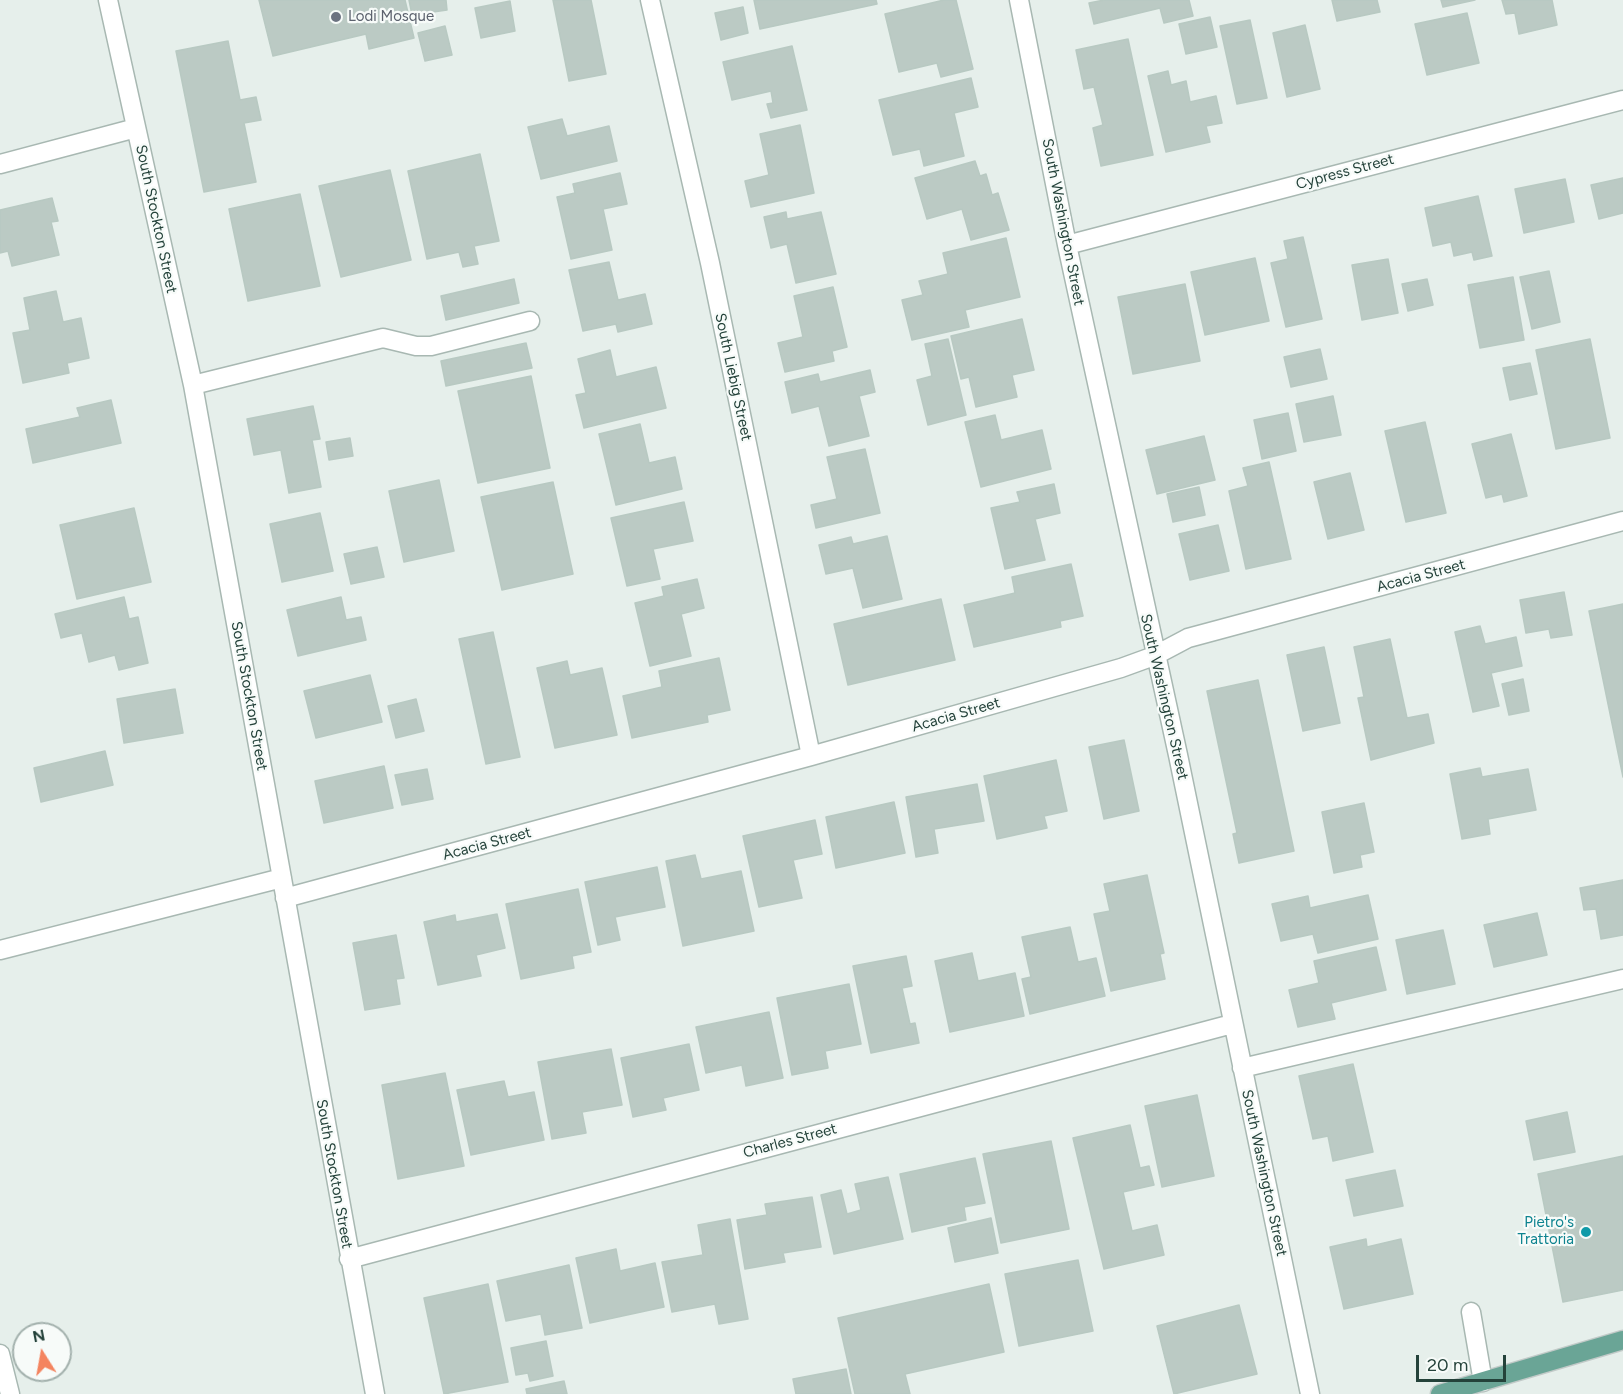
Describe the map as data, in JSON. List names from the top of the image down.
{
  "streets": {
    "street": [
      "Cypress Street",
      "South Stockton Street",
      "South Washington Street",
      "South Liebig Street",
      "Acacia Street",
      "Charles Street"
    ]
  },
  "crossings": [
    ["Cypress Street", "South Washington Street"],
    ["South Stockton Street", "Acacia Street"],
    ["South Stockton Street", "Charles Street"],
    ["South Washington Street", "Acacia Street"],
    ["South Washington Street", "Charles Street"],
    ["South Liebig Street", "Acacia Street"]
  ],
  "places": ["Lodi Mosque", "Pietro's Trattoria"],
  "scale_bar": "20 m",
  "north": "top"
}
